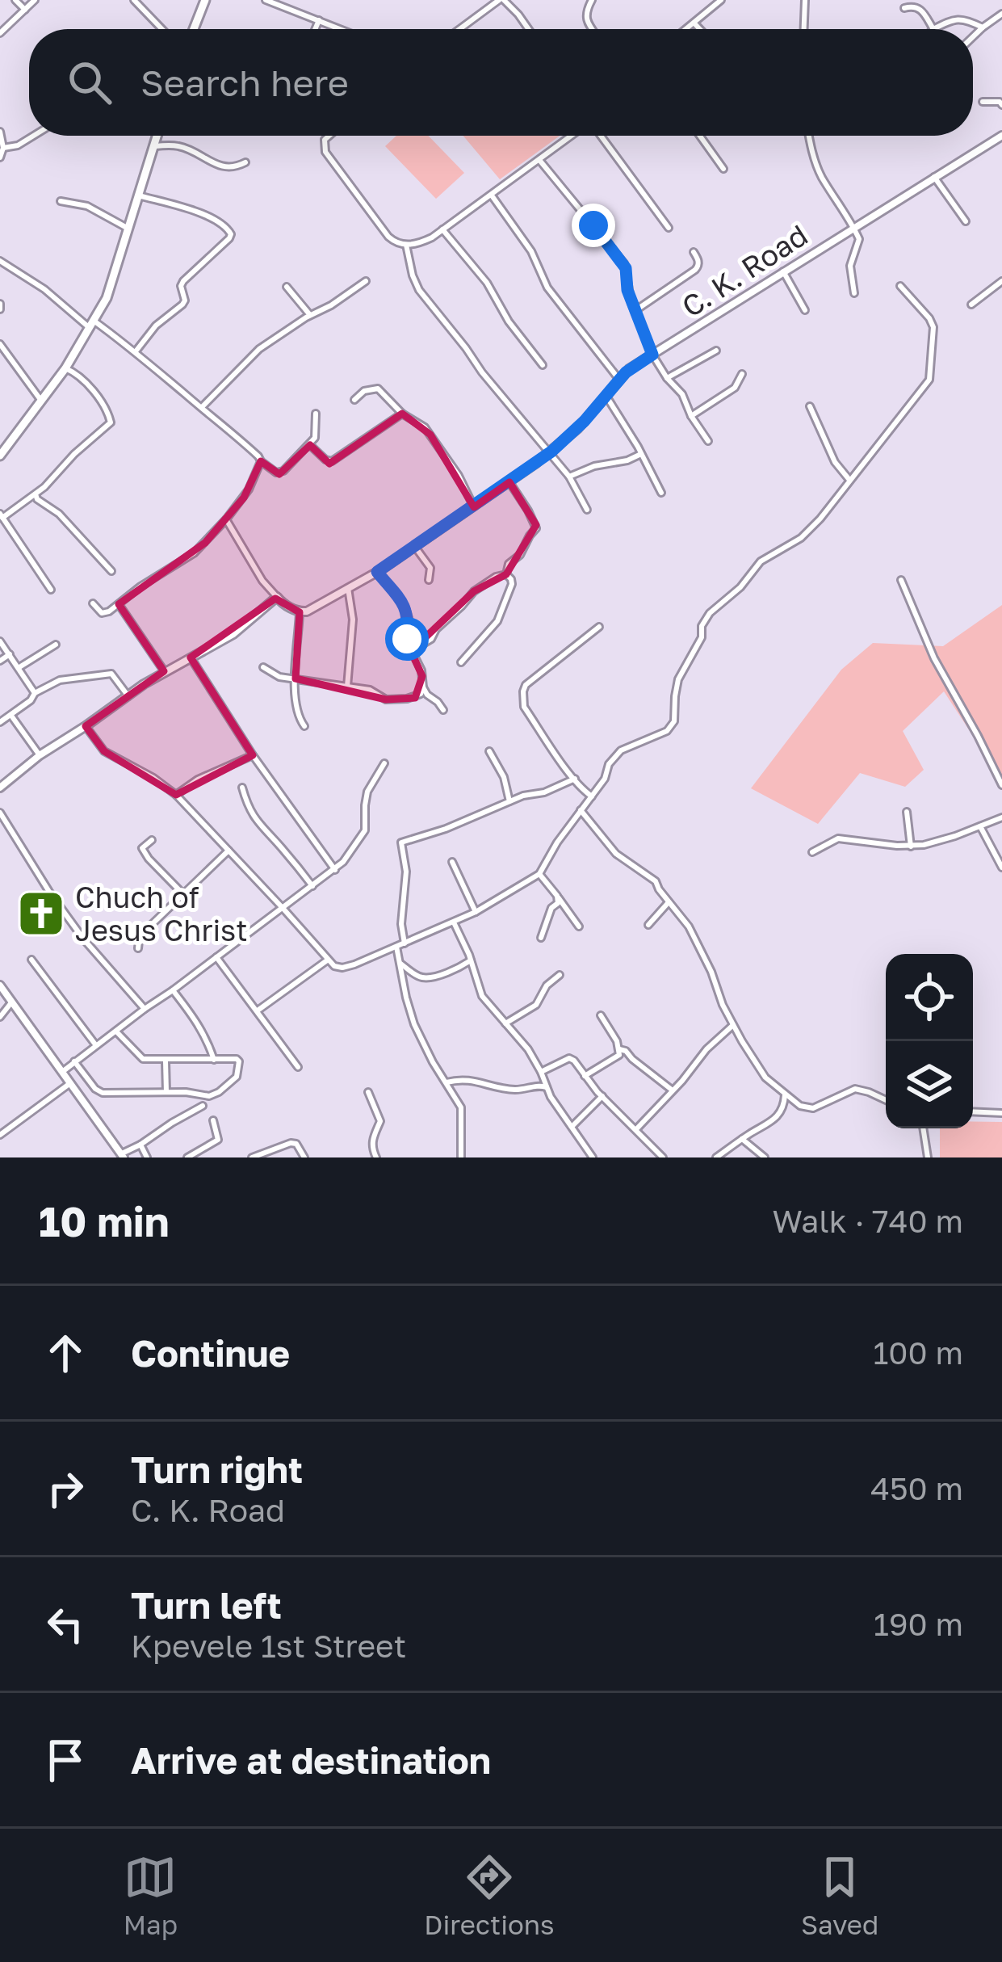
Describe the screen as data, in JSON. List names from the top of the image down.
{
  "streets": {
    "street": ["C. K. Road"]
  },
  "places": {
    "church": ["Chuch of Jesus Christ"]
  },
  "page": {
    "search": "Search here",
    "heading": ["10 min", "Walk · 740 m"],
    "list": [
      ["Continue", "100 m"],
      ["Turn right", "C. K. Road", "450 m"],
      ["Turn left", "Kpevele 1st Street", "190 m"],
      "Arrive at destination"
    ],
    "nav": ["Map", "Directions", "Saved"]
  }
}
